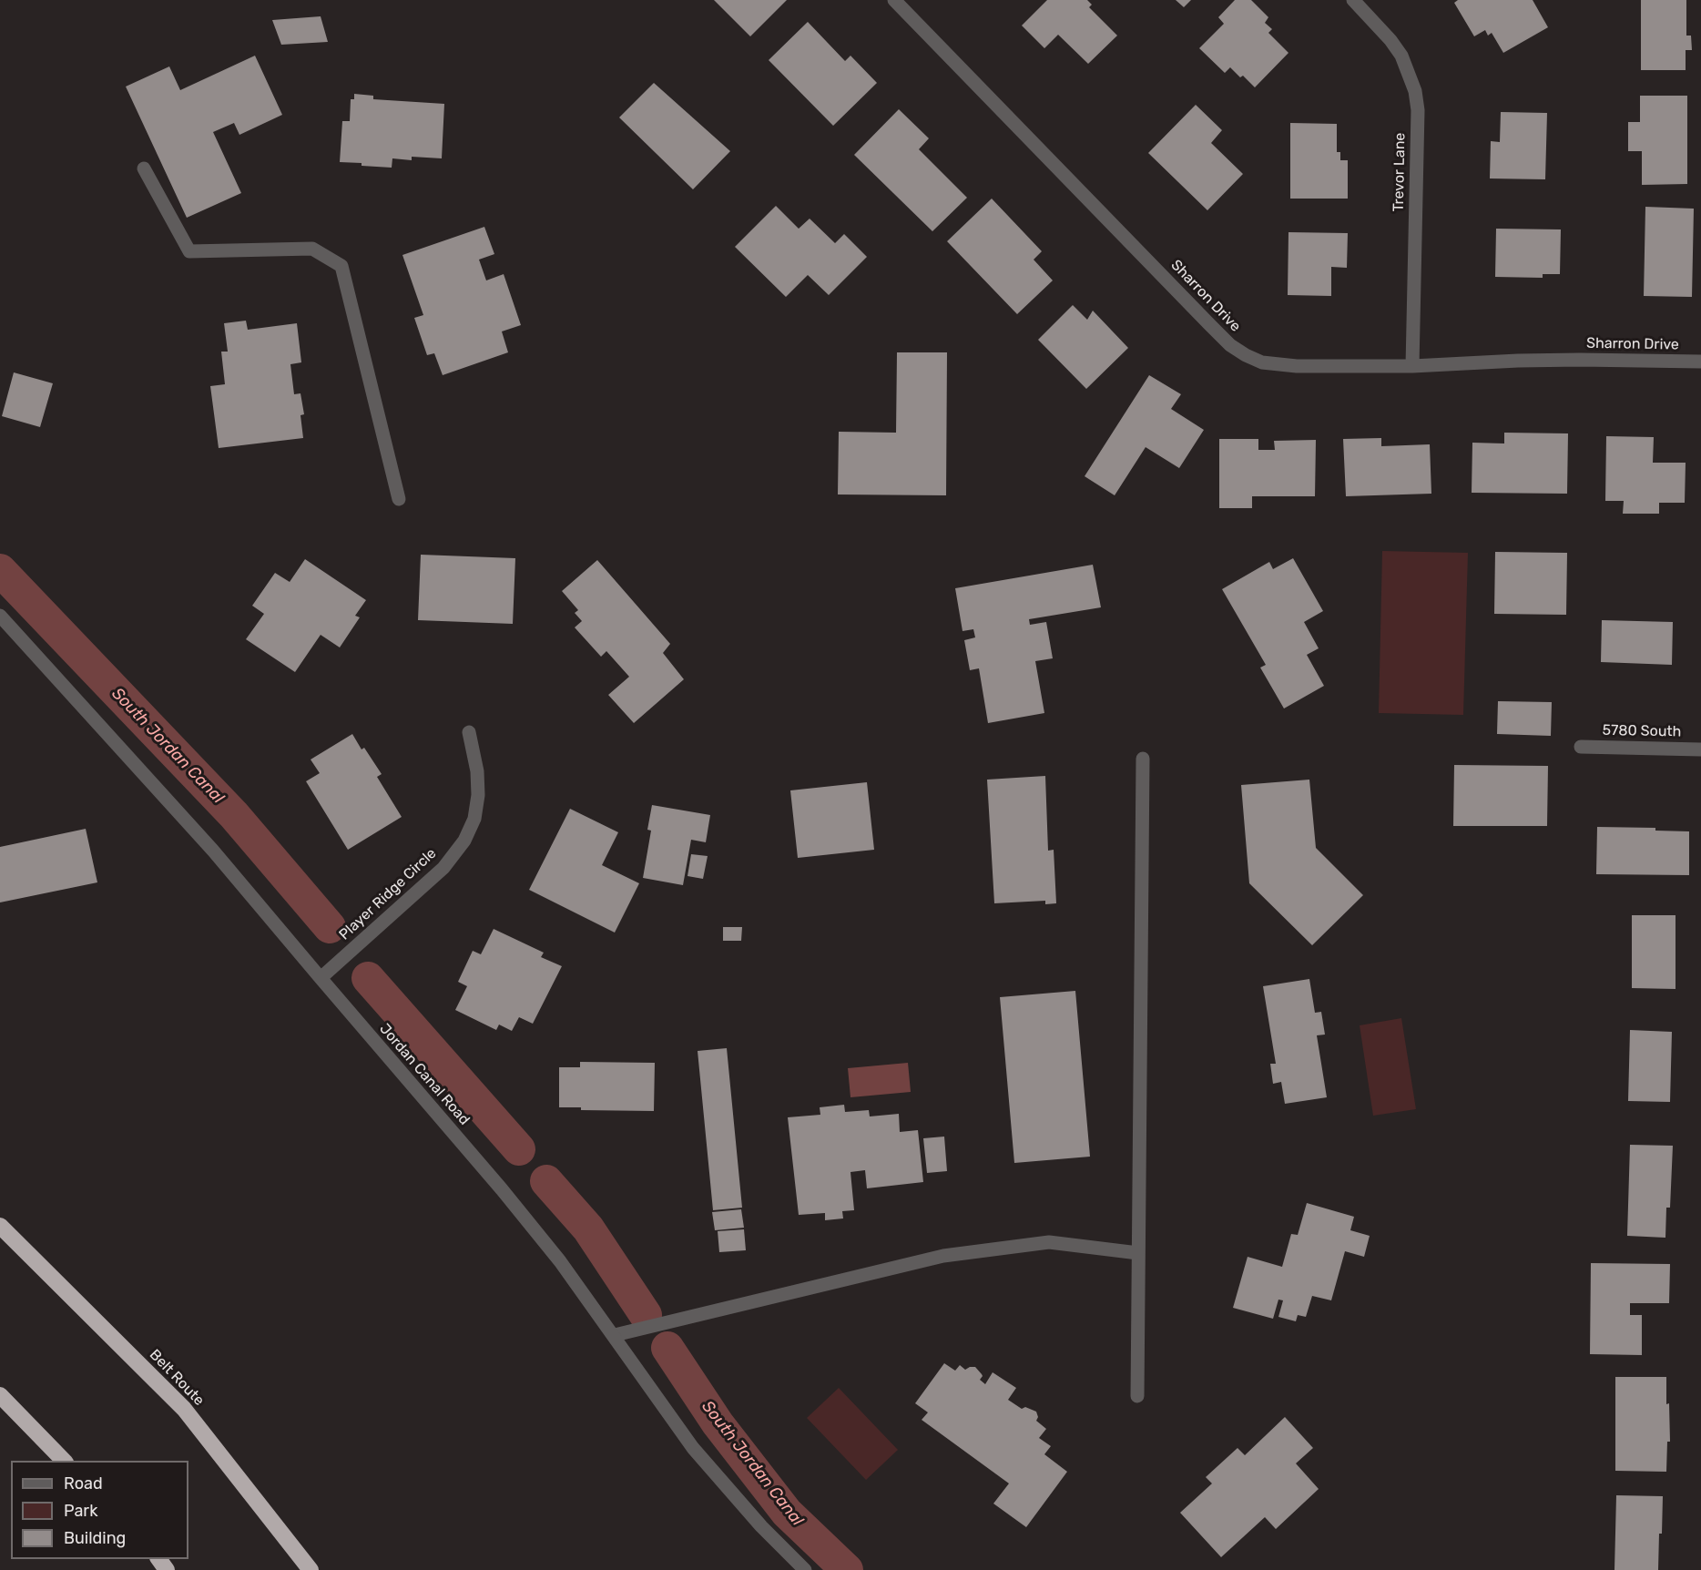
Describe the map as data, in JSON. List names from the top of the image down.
{
  "streets": {
    "highway": ["Belt Route"],
    "street": [
      "Trevor Lane",
      "Sharron Drive",
      "5780 South",
      "Player Ridge Circle",
      "Jordan Canal Road"
    ]
  },
  "crossings": [
    ["Trevor Lane", "Sharron Drive"],
    ["Player Ridge Circle", "Jordan Canal Road"]
  ],
  "water": ["South Jordan Canal"],
  "legend": ["Road", "Park", "Building"]
}
